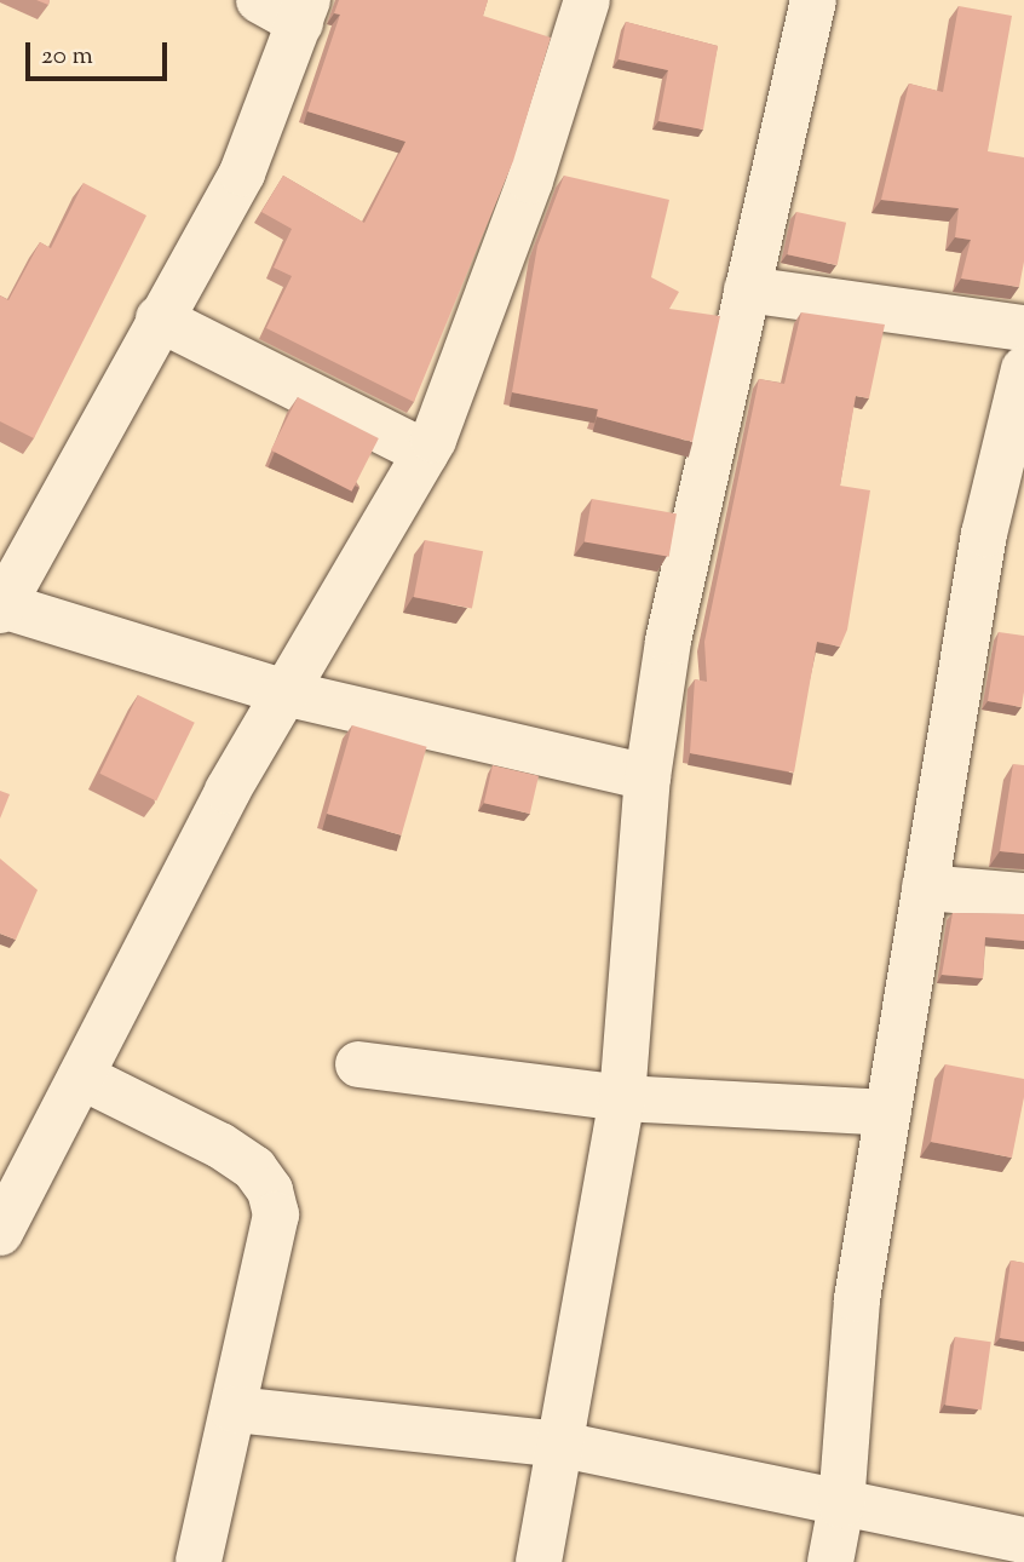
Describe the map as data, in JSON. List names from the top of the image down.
{
  "scale_bar": "20 m"
}
